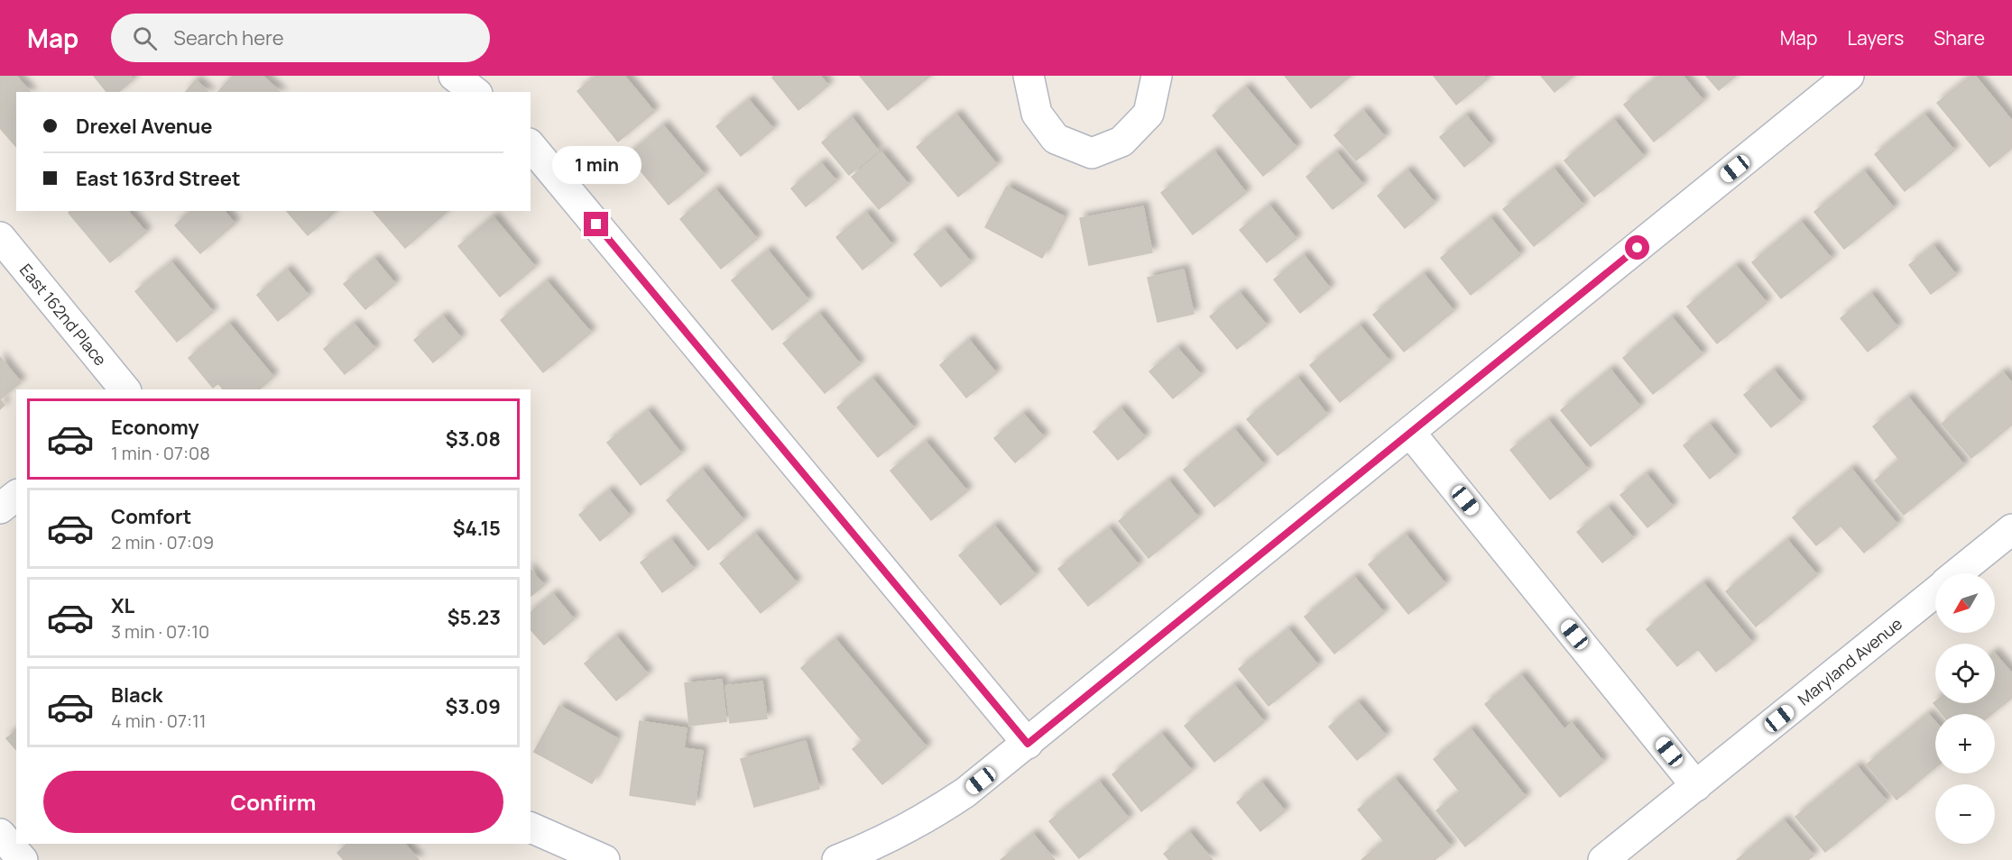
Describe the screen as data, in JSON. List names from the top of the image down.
{
  "streets": {
    "street": ["East 162nd Place", "Maryland Avenue"]
  },
  "north": "bottom left",
  "page": {
    "header": "Map",
    "search": "Search here",
    "nav": ["Map", "Layers", "Share"],
    "banner": ["Drexel Avenue", "East 163rd Street"],
    "bubble": "1 min",
    "list": [
      {
        "name": "Economy",
        "note": "1 min · 07:08",
        "value": "$3.08"
      },
      {
        "name": "Comfort",
        "note": "2 min · 07:09",
        "value": "$4.15"
      },
      {
        "name": "XL",
        "note": "3 min · 07:10",
        "value": "$5.23"
      },
      {
        "name": "Black",
        "note": "4 min · 07:11",
        "value": "$3.09"
      }
    ],
    "map_buttons": ["+", "−"],
    "buttons": "Confirm"
  }
}
